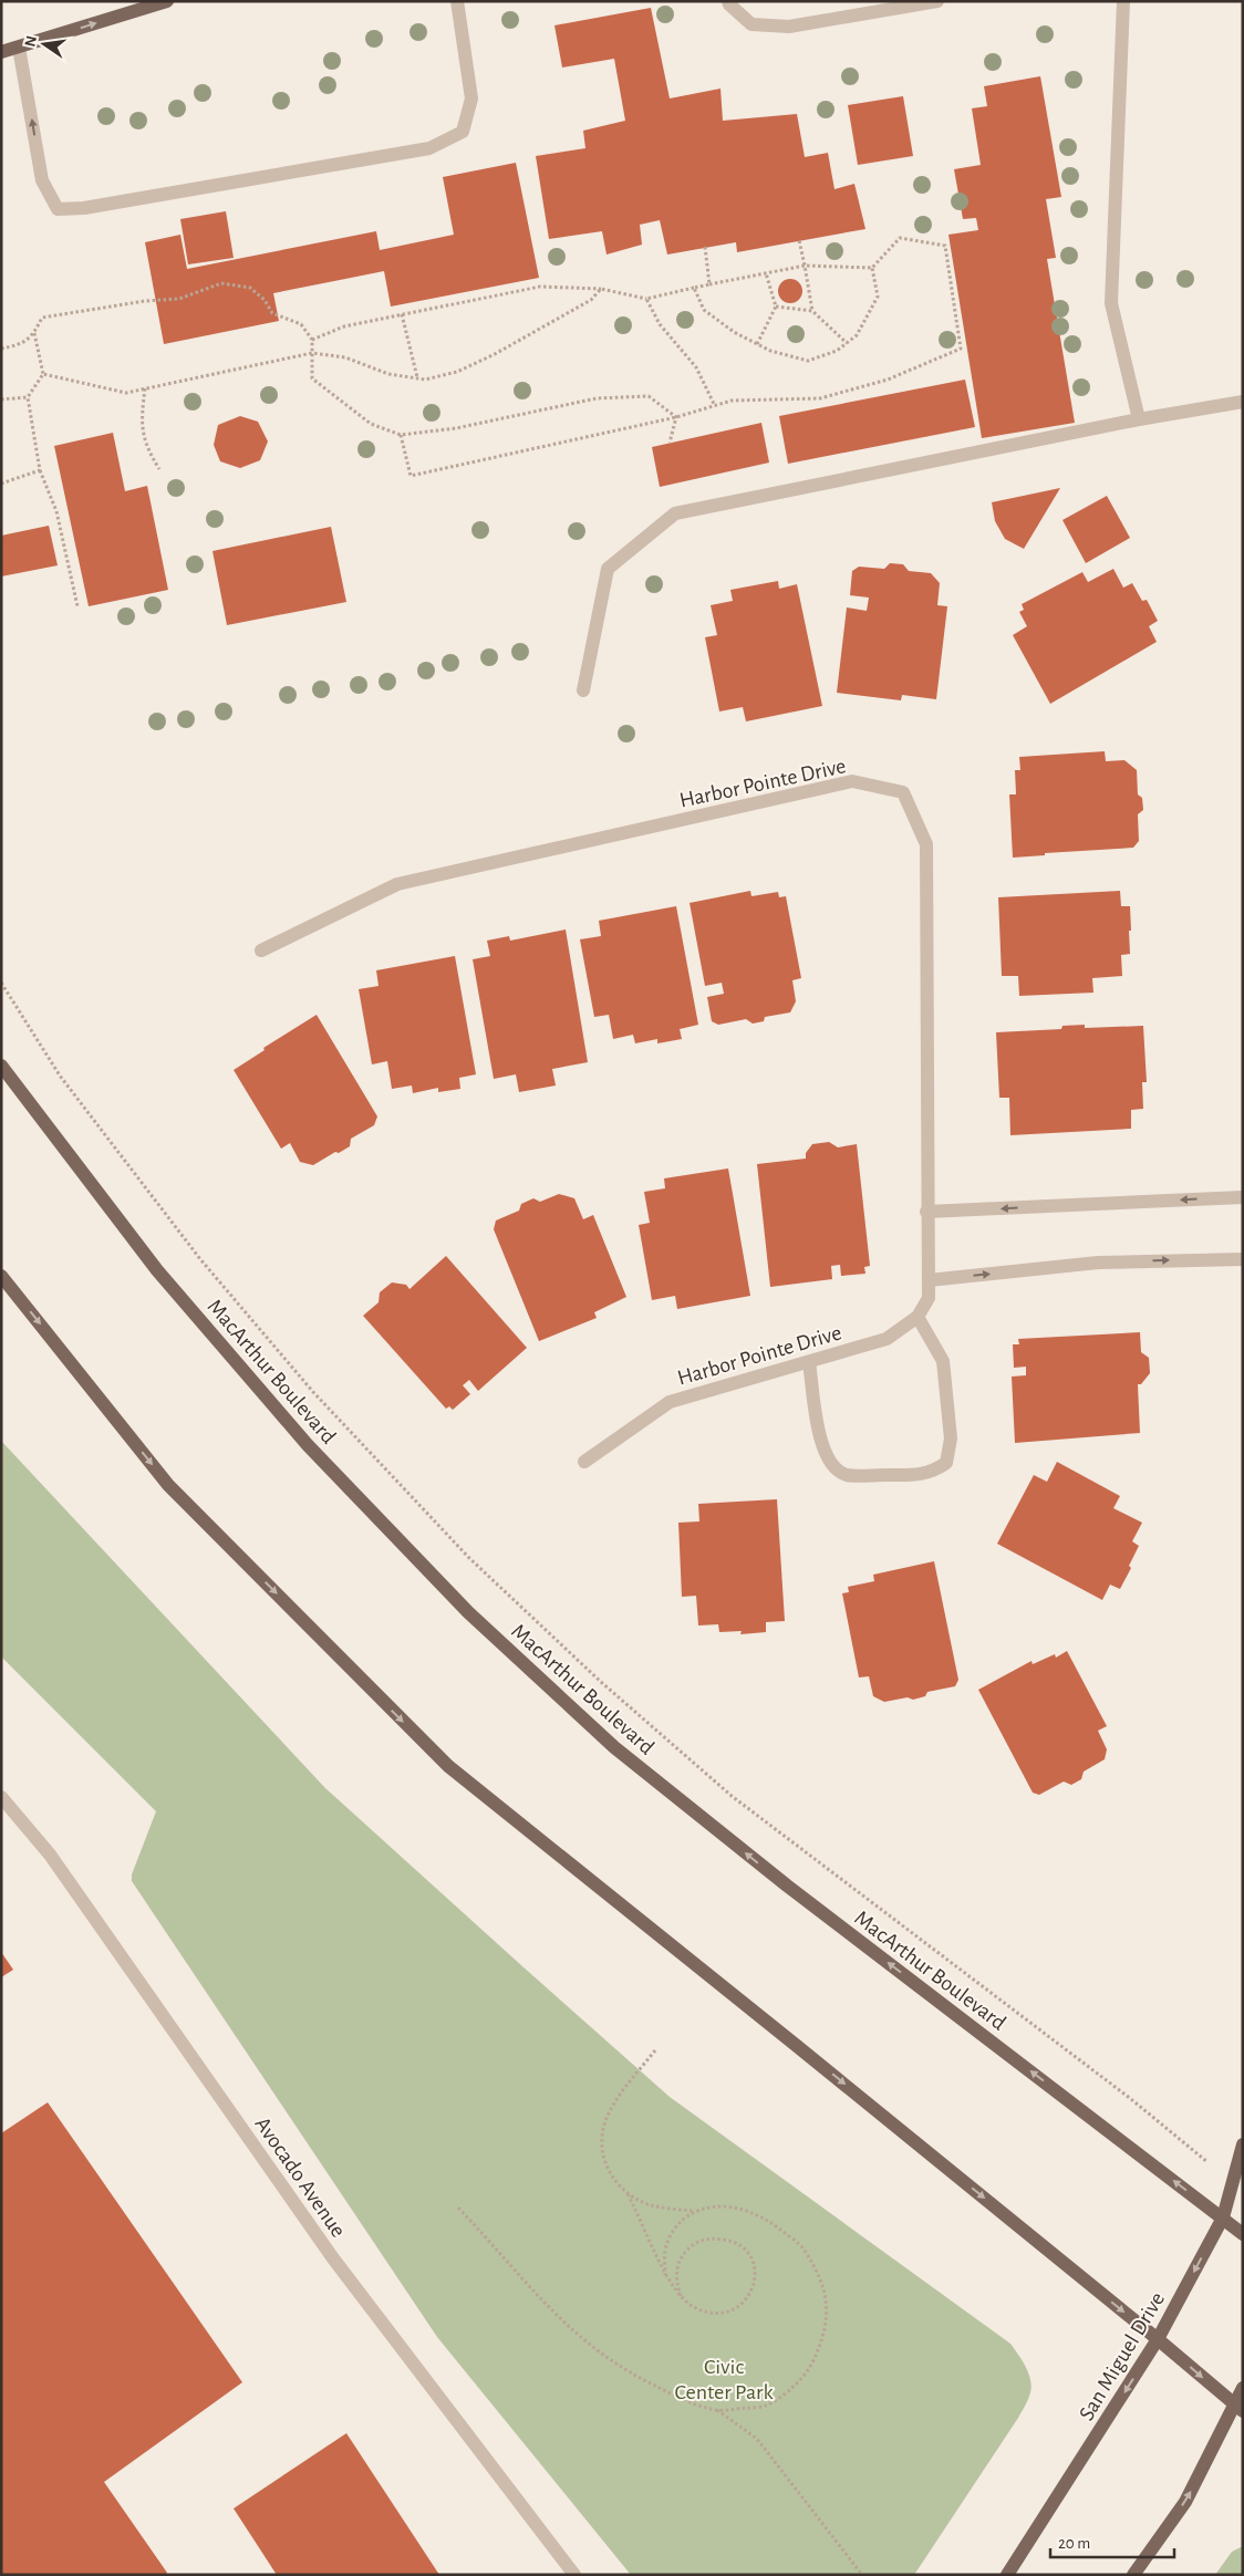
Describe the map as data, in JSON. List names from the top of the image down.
{
  "streets": {
    "main road": ["MacArthur Boulevard", "San Miguel Drive"],
    "street": ["Harbor Pointe Drive", "Avocado Avenue"]
  },
  "crossings": [
    ["MacArthur Boulevard", "San Miguel Drive"]
  ],
  "parks": ["Civic Center Park"],
  "scale_bar": "20 m",
  "north": "left"
}
